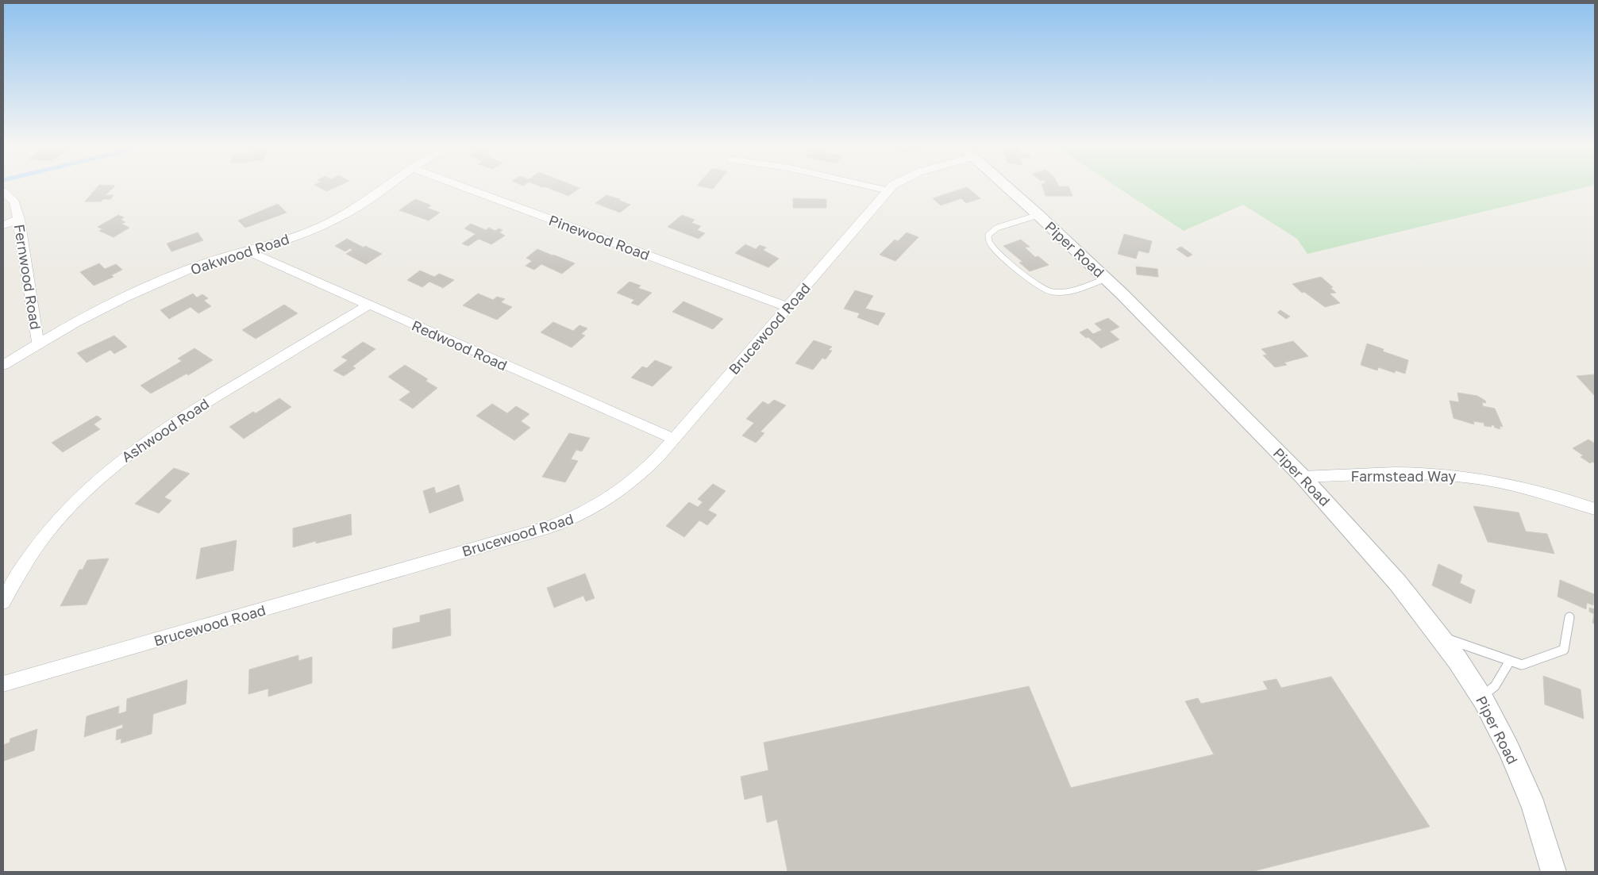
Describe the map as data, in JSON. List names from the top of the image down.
{
  "streets": {
    "street": [
      "Pinewood Road",
      "Piper Road",
      "Oakwood Road",
      "Fernwood Road",
      "Brucewood Road",
      "Redwood Road",
      "Ashwood Road",
      "Farmstead Way"
    ]
  },
  "crossings": [
    ["Pinewood Road", "Brucewood Road"],
    ["Piper Road", "Farmstead Way"],
    ["Oakwood Road", "Fernwood Road"],
    ["Oakwood Road", "Redwood Road"],
    ["Brucewood Road", "Redwood Road"],
    ["Redwood Road", "Ashwood Road"]
  ]
}
